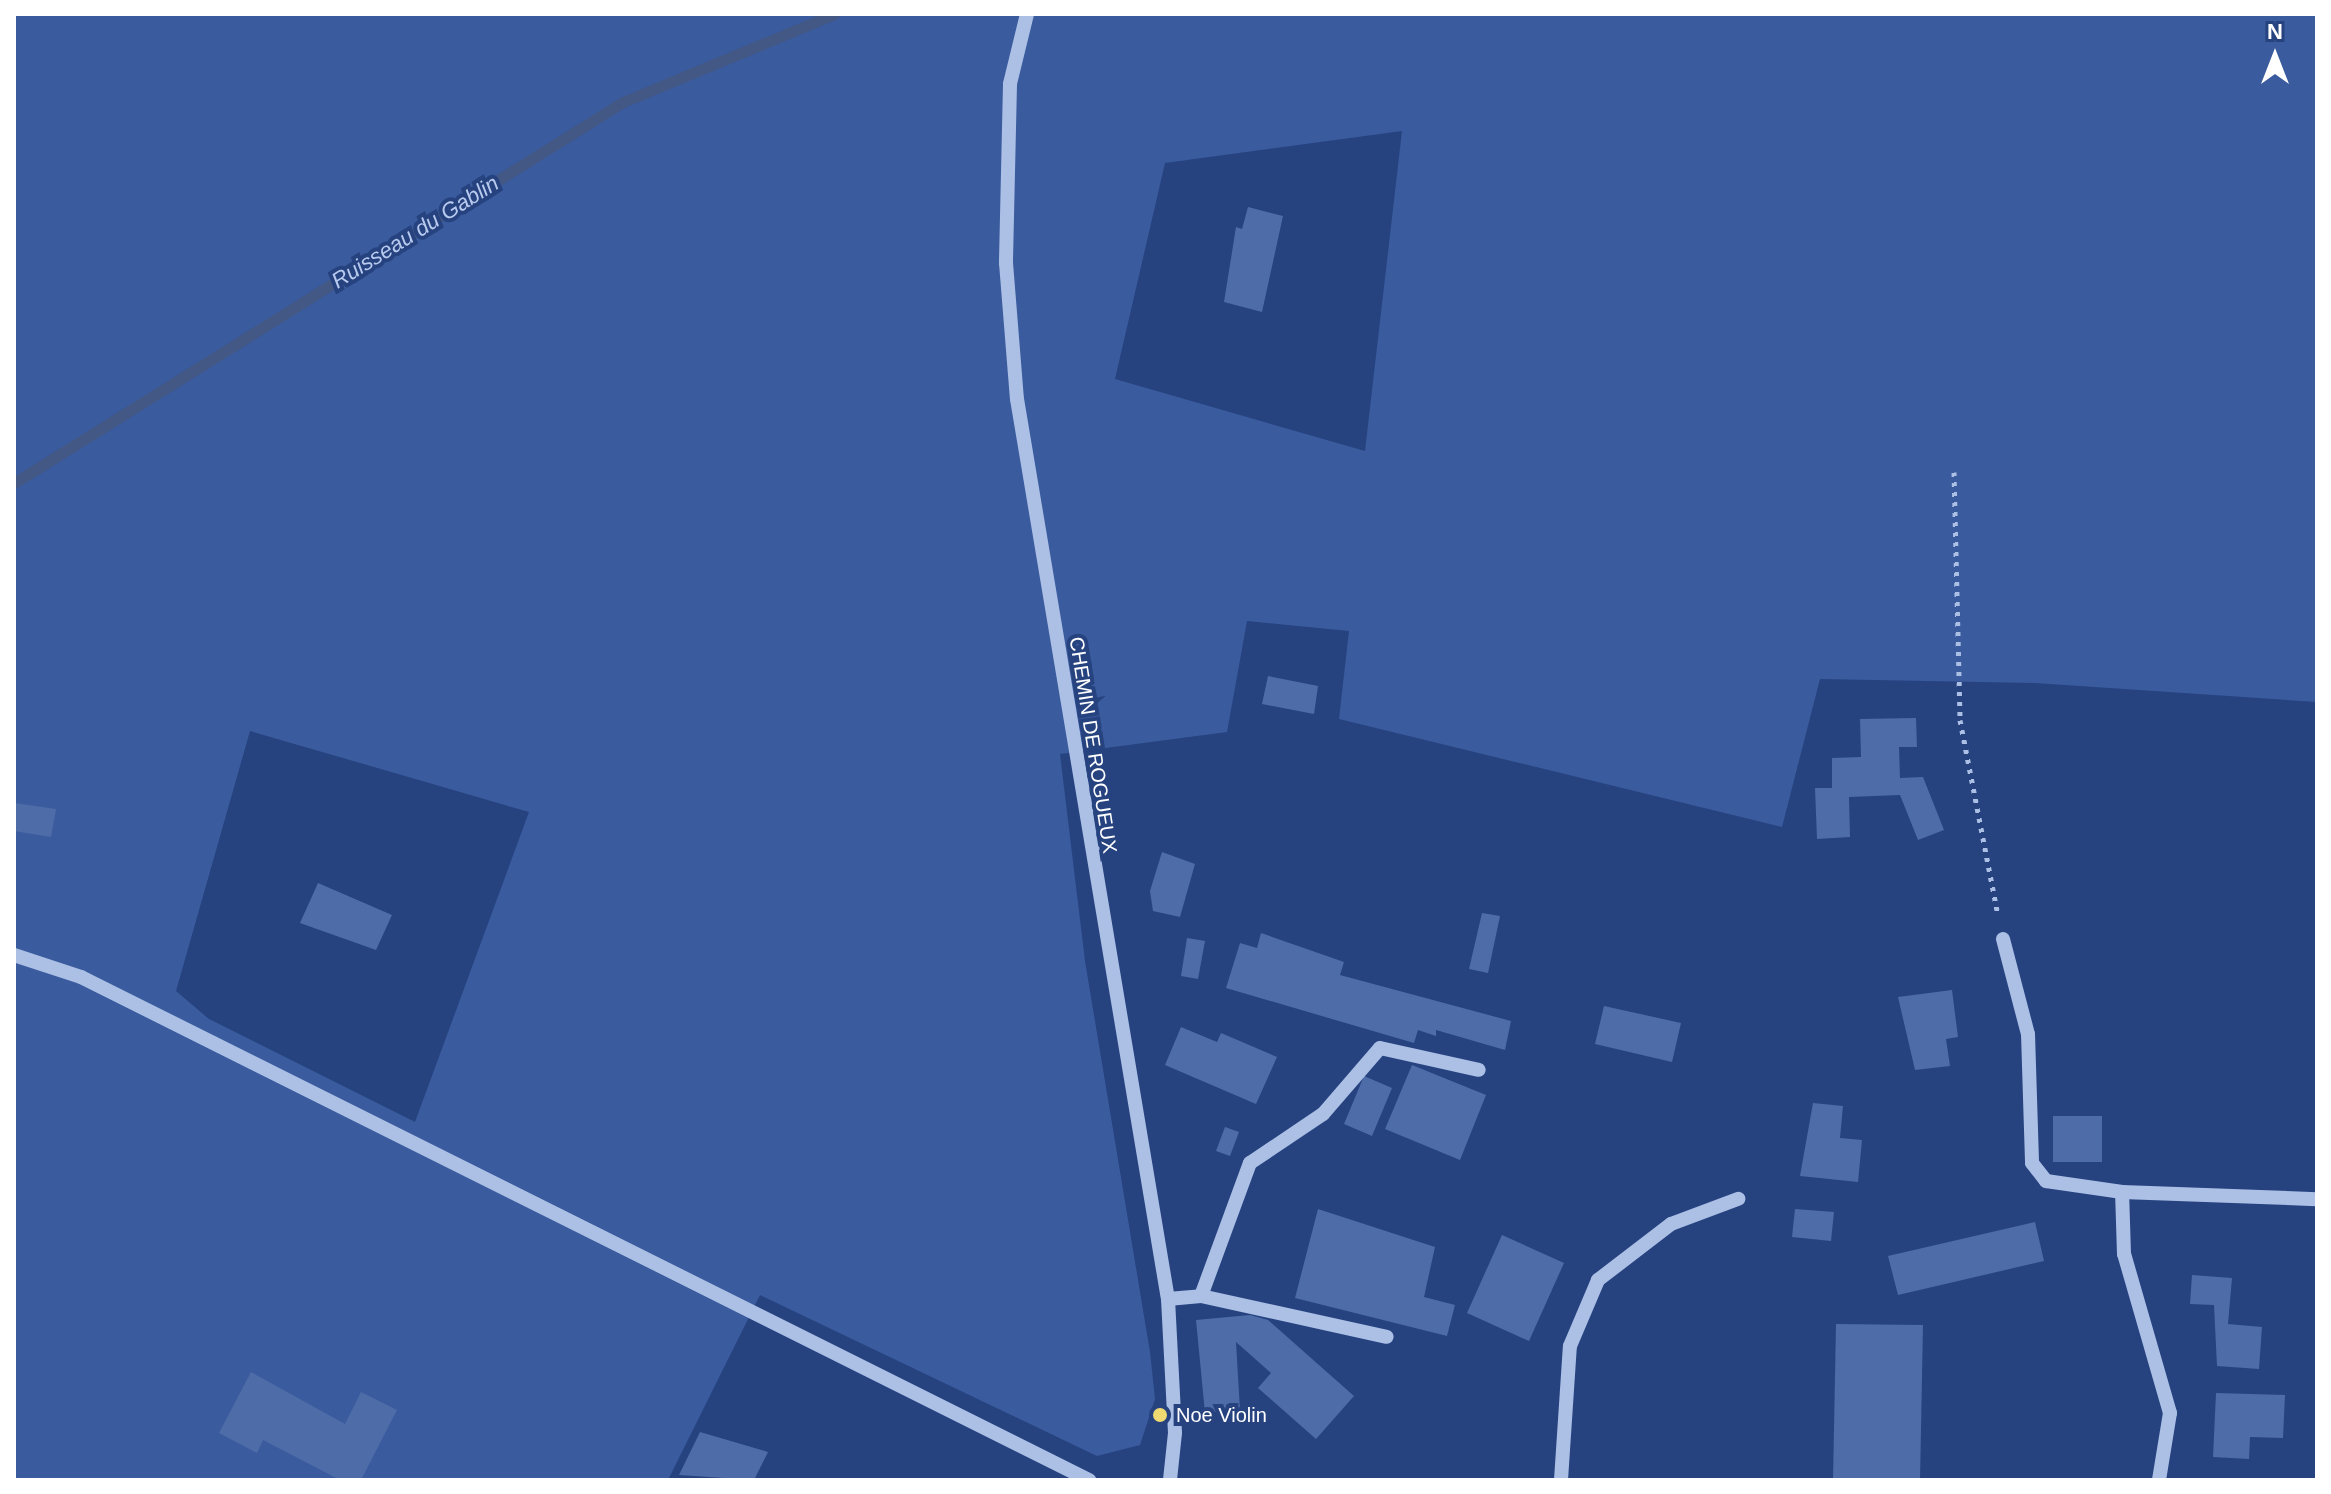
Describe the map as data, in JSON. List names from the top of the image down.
{
  "streets": {
    "street": ["CHEMIN DE ROGUEUX"]
  },
  "water": ["Ruisseau du Gablin"],
  "places": ["Noe Violin"],
  "north": "top"
}
